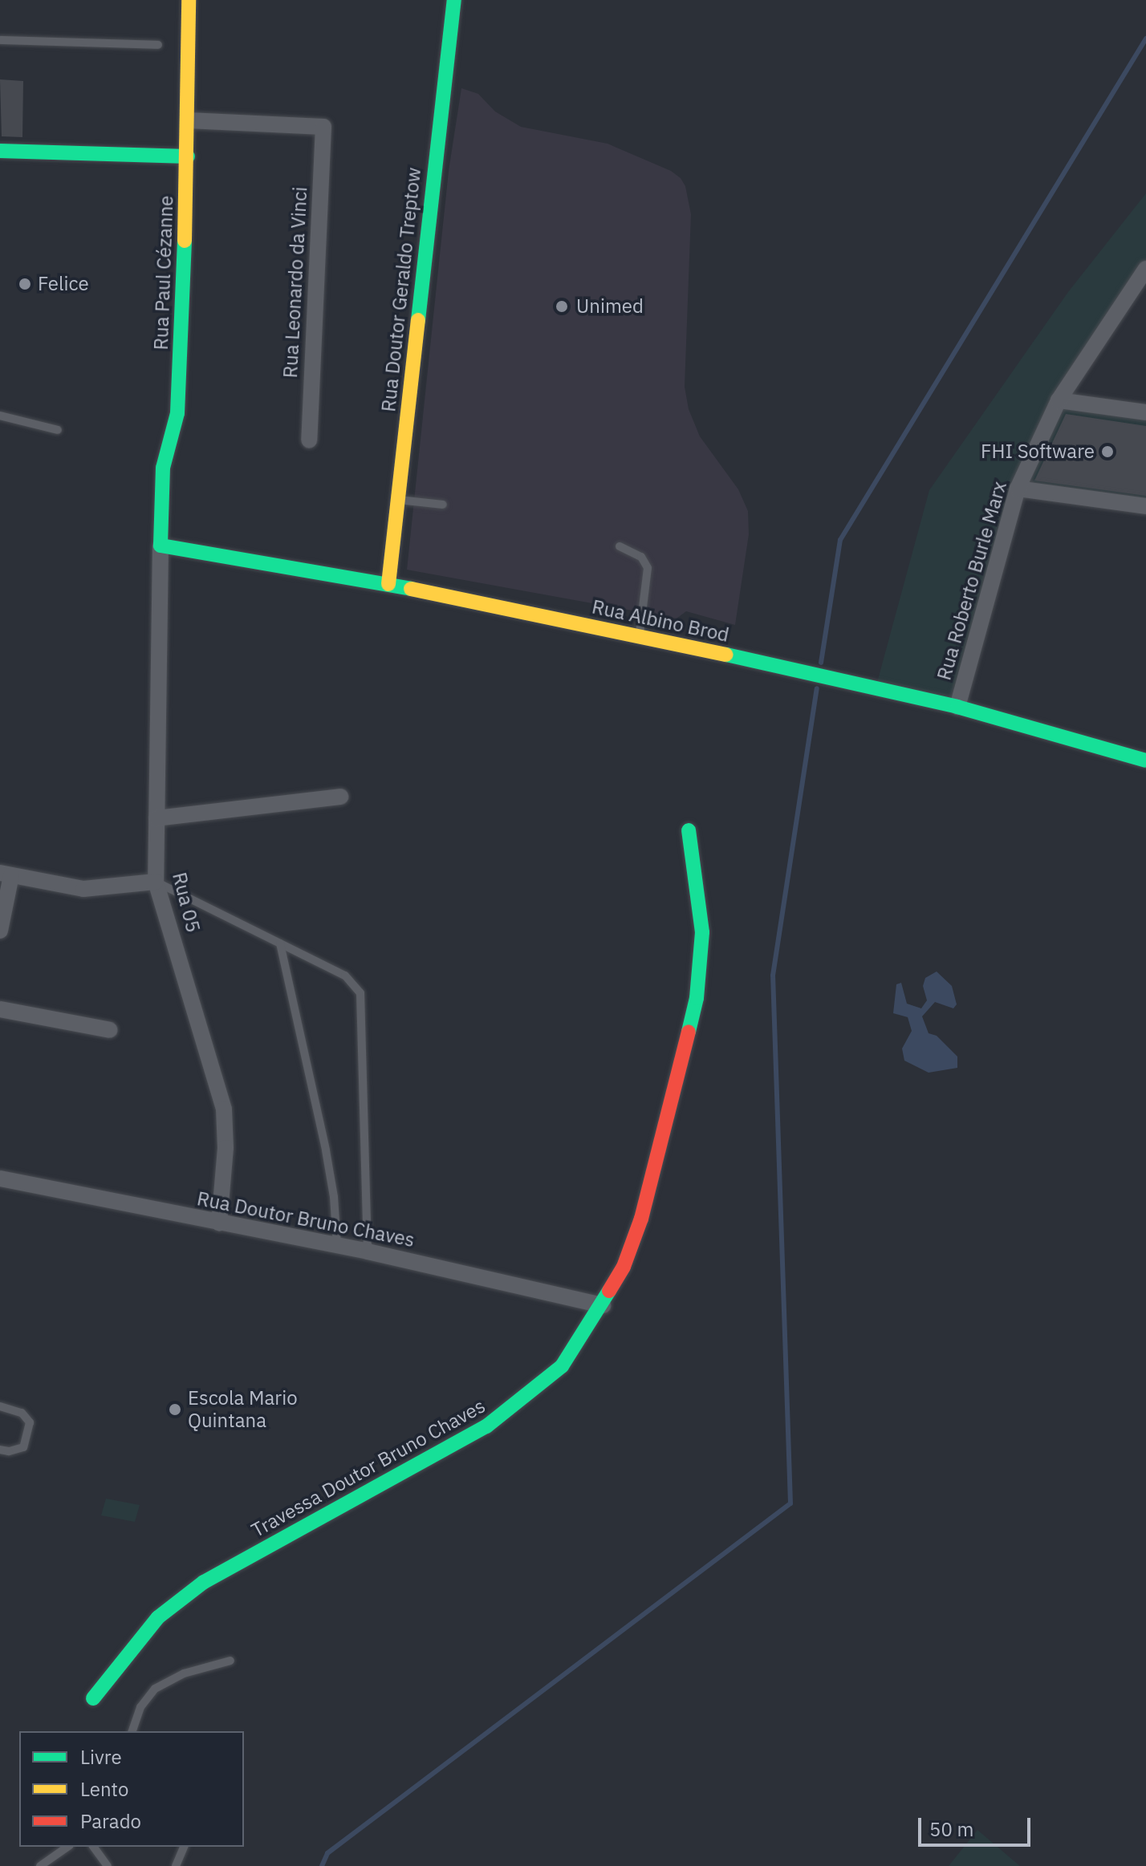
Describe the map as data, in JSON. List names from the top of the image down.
{
  "streets": {
    "street": [
      "Rua Paul Cézanne",
      "Rua Leonardo da Vinci",
      "Rua Doutor Geraldo Treptow",
      "Rua Roberto Burle Marx",
      "Rua Albino Brod",
      "Rua 05",
      "Rua Doutor Bruno Chaves",
      "Travessa Doutor Bruno Chaves"
    ]
  },
  "crossings": [
    ["Rua Paul Cézanne", "Rua Leonardo da Vinci"],
    ["Rua Paul Cézanne", "Rua Albino Brod"],
    ["Rua Paul Cézanne", "Rua 05"],
    ["Rua Doutor Geraldo Treptow", "Rua Albino Brod"],
    ["Rua Roberto Burle Marx", "Rua Albino Brod"],
    ["Rua Albino Brod", "Rua 05"],
    ["Rua 05", "Rua Doutor Bruno Chaves"],
    ["Rua Doutor Bruno Chaves", "Travessa Doutor Bruno Chaves"]
  ],
  "places": [
    "Felice",
    "Unimed",
    "FHI Software",
    "Escola Mario Quintana"
  ],
  "legend": ["Livre", "Lento", "Parado"],
  "scale_bar": "50 m"
}
